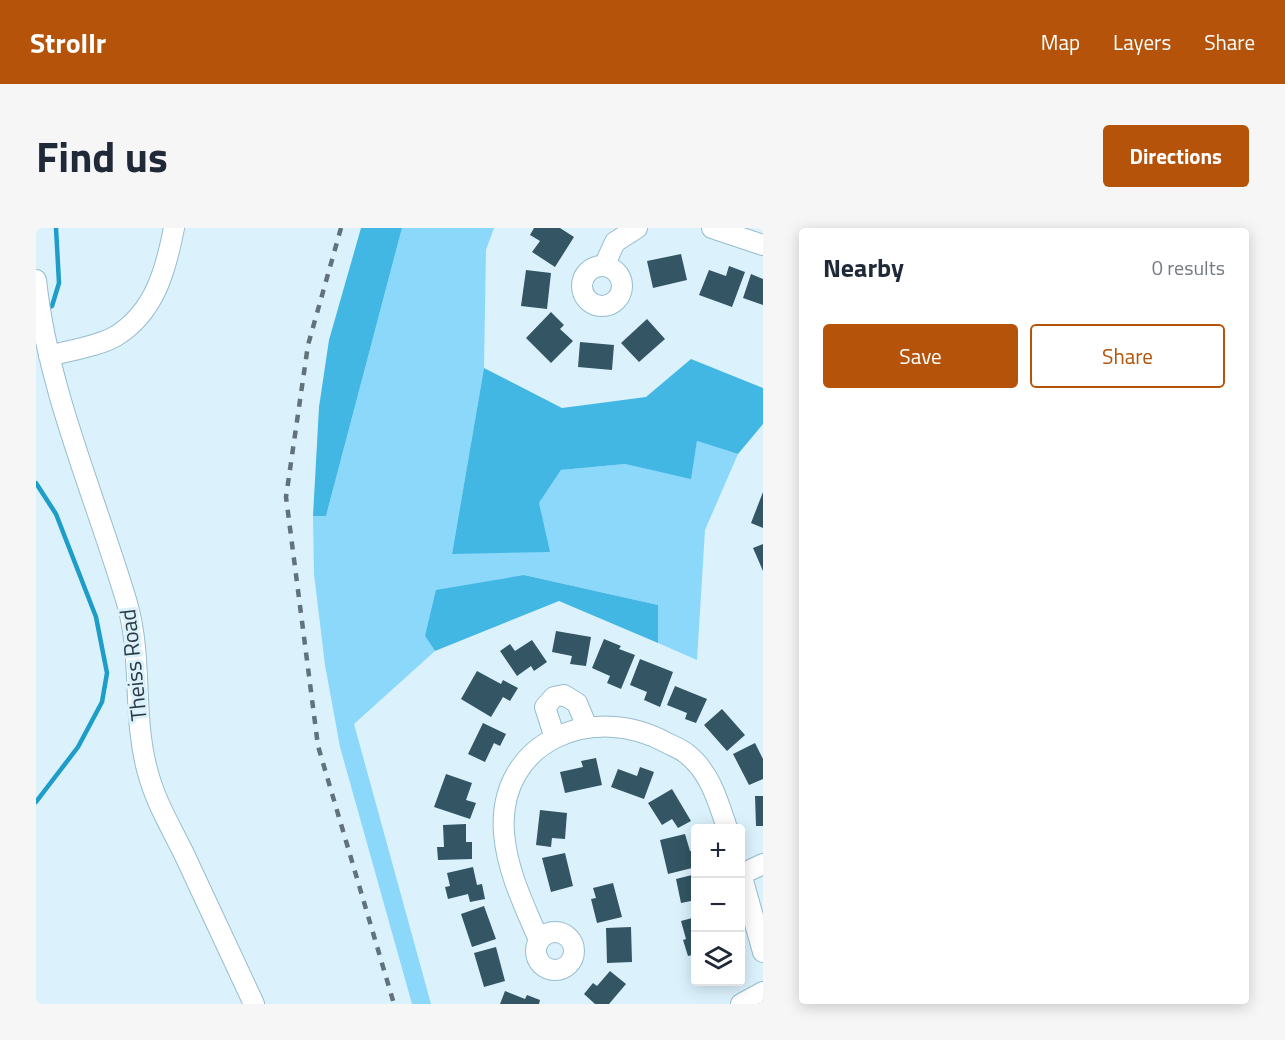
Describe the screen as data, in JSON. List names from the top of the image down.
{
  "streets": {
    "street": ["Theiss Road"]
  },
  "page": {
    "header": "Strollr",
    "nav": ["Map", "Layers", "Share"],
    "title": "Find us",
    "buttons": [
      "Directions",
      ["Save", "Share"]
    ],
    "heading": ["Nearby", "0 results"],
    "map_buttons": ["+", "−"]
  }
}
